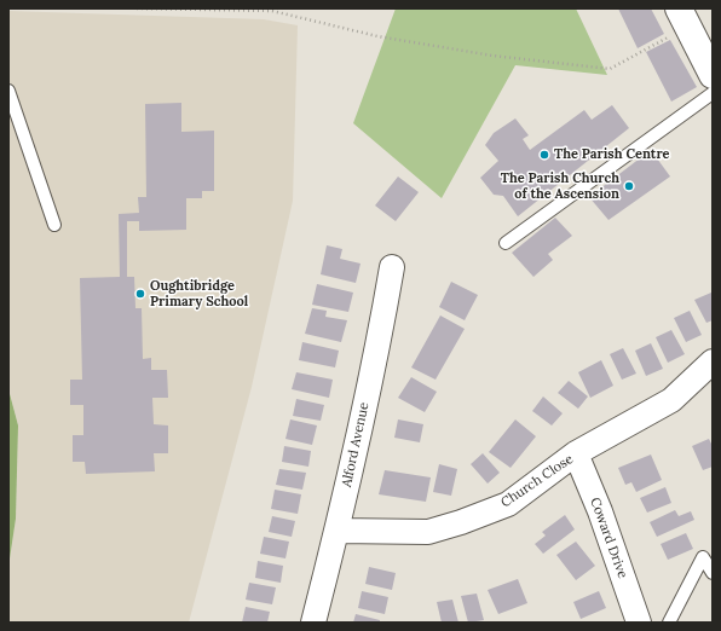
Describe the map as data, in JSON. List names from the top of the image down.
{
  "streets": {
    "street": ["Alford Avenue", "Church Close", "Coward Drive"]
  },
  "crossings": [
    ["Alford Avenue", "Church Close"],
    ["Church Close", "Coward Drive"]
  ],
  "places": ["The Parish Centre", "The Parish Church of the Ascension", "Oughtibridge Primary School"]
}
